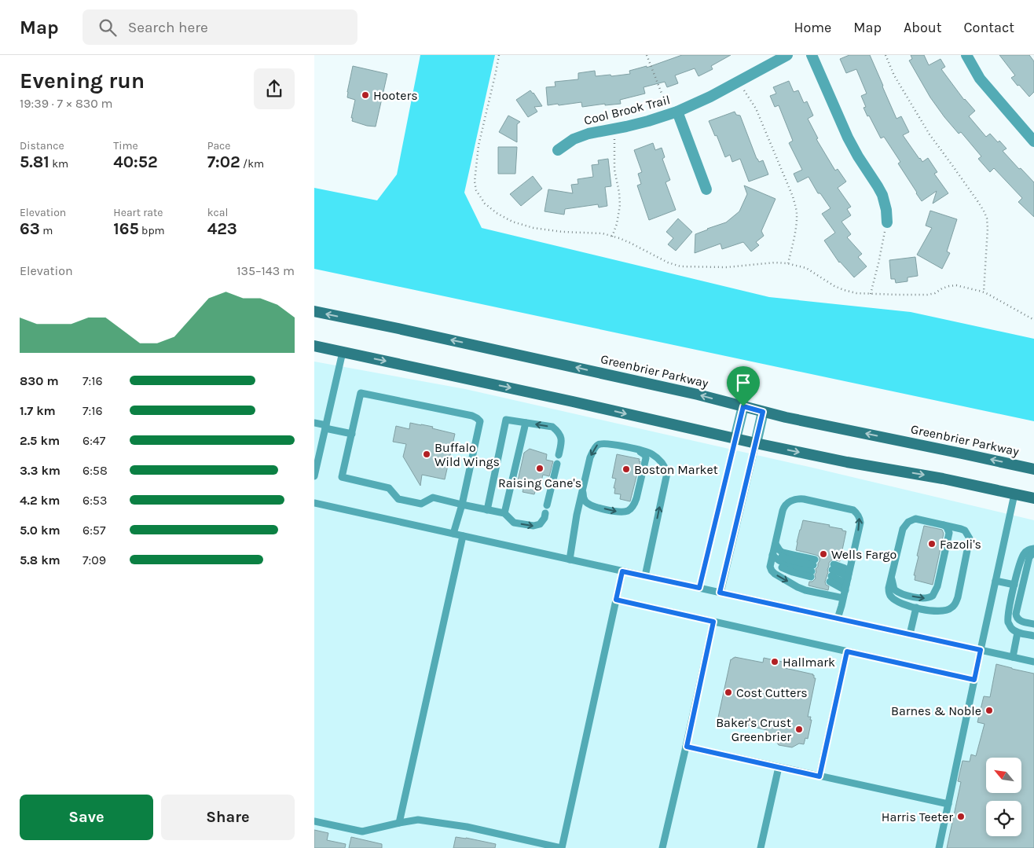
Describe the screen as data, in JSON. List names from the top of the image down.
{
  "streets": {
    "main road": ["Greenbrier Parkway"],
    "street": ["Cool Brook Trail"]
  },
  "places": [
    "Hooters",
    "Buffalo Wild Wings",
    "Raising Cane's",
    "Boston Market",
    "Fazoli's",
    "Wells Fargo",
    "Hallmark",
    "Cost Cutters",
    "Barnes & Noble",
    "Baker's Crust Greenbrier",
    "Harris Teeter"
  ],
  "north": "top left",
  "page": {
    "header": "Map",
    "search": "Search here",
    "nav": [
      "Home",
      "Map",
      "About",
      "Contact"
    ],
    "heading": ["Evening run", "19:39 · 7 × 830 m"],
    "stats": [
      ["Distance", "5.81 km"],
      ["Time", "40:52"],
      ["Pace", "7:02 /km"],
      ["Elevation", "63 m"],
      ["Heart rate", "165 bpm"],
      ["kcal", "423"]
    ],
    "chart": ["Elevation", "135–143 m"],
    "list": [
      {
        "name": "830 m",
        "note": "7:16"
      },
      {
        "name": "1.7 km",
        "note": "7:16"
      },
      {
        "name": "2.5 km",
        "note": "6:47"
      },
      {
        "name": "3.3 km",
        "note": "6:58"
      },
      {
        "name": "4.2 km",
        "note": "6:53"
      },
      {
        "name": "5.0 km",
        "note": "6:57"
      },
      {
        "name": "5.8 km",
        "note": "7:09"
      }
    ],
    "buttons": ["Save", "Share"]
  }
}
